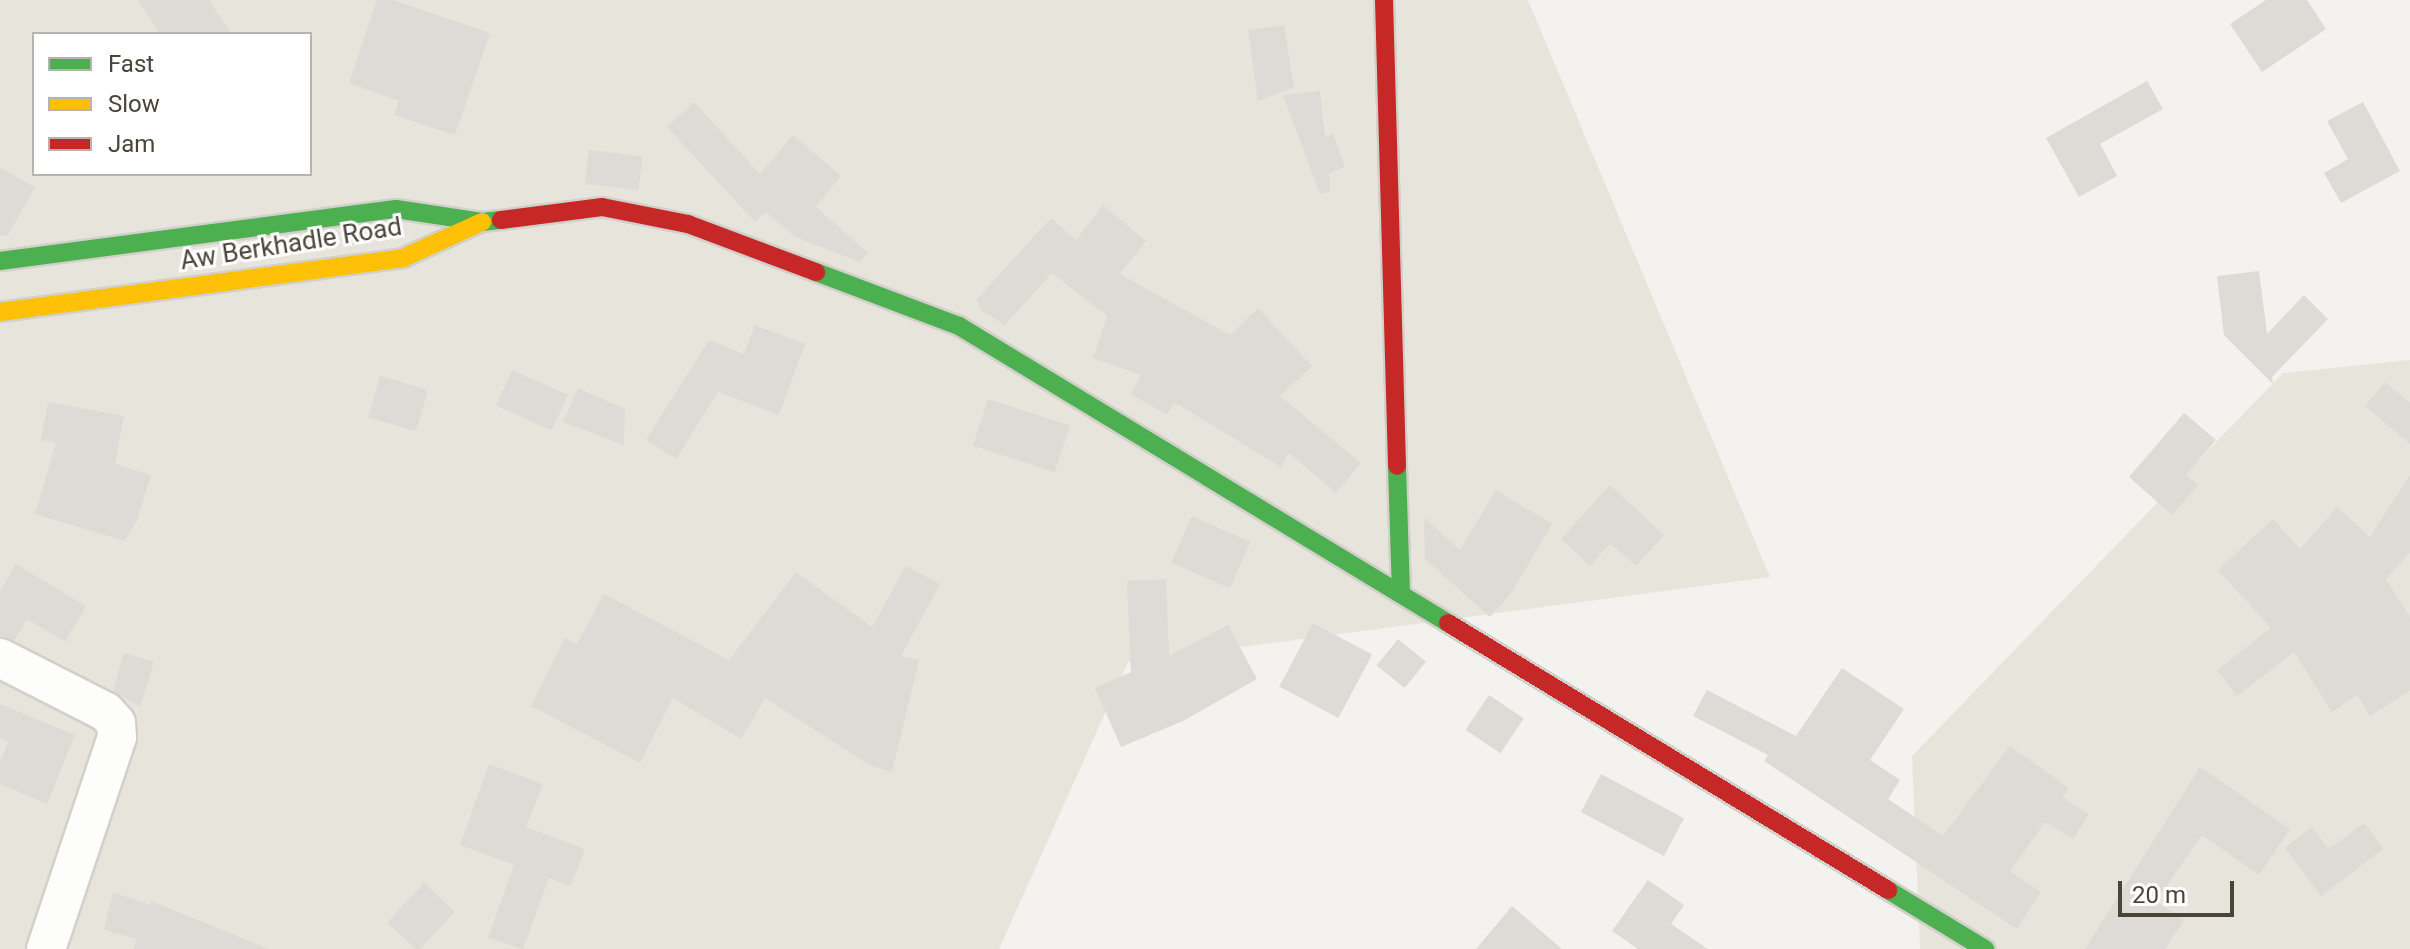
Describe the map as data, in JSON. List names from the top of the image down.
{
  "streets": {
    "main road": ["Aw Berkhadle Road"]
  },
  "legend": ["Fast", "Slow", "Jam"],
  "scale_bar": "20 m"
}
